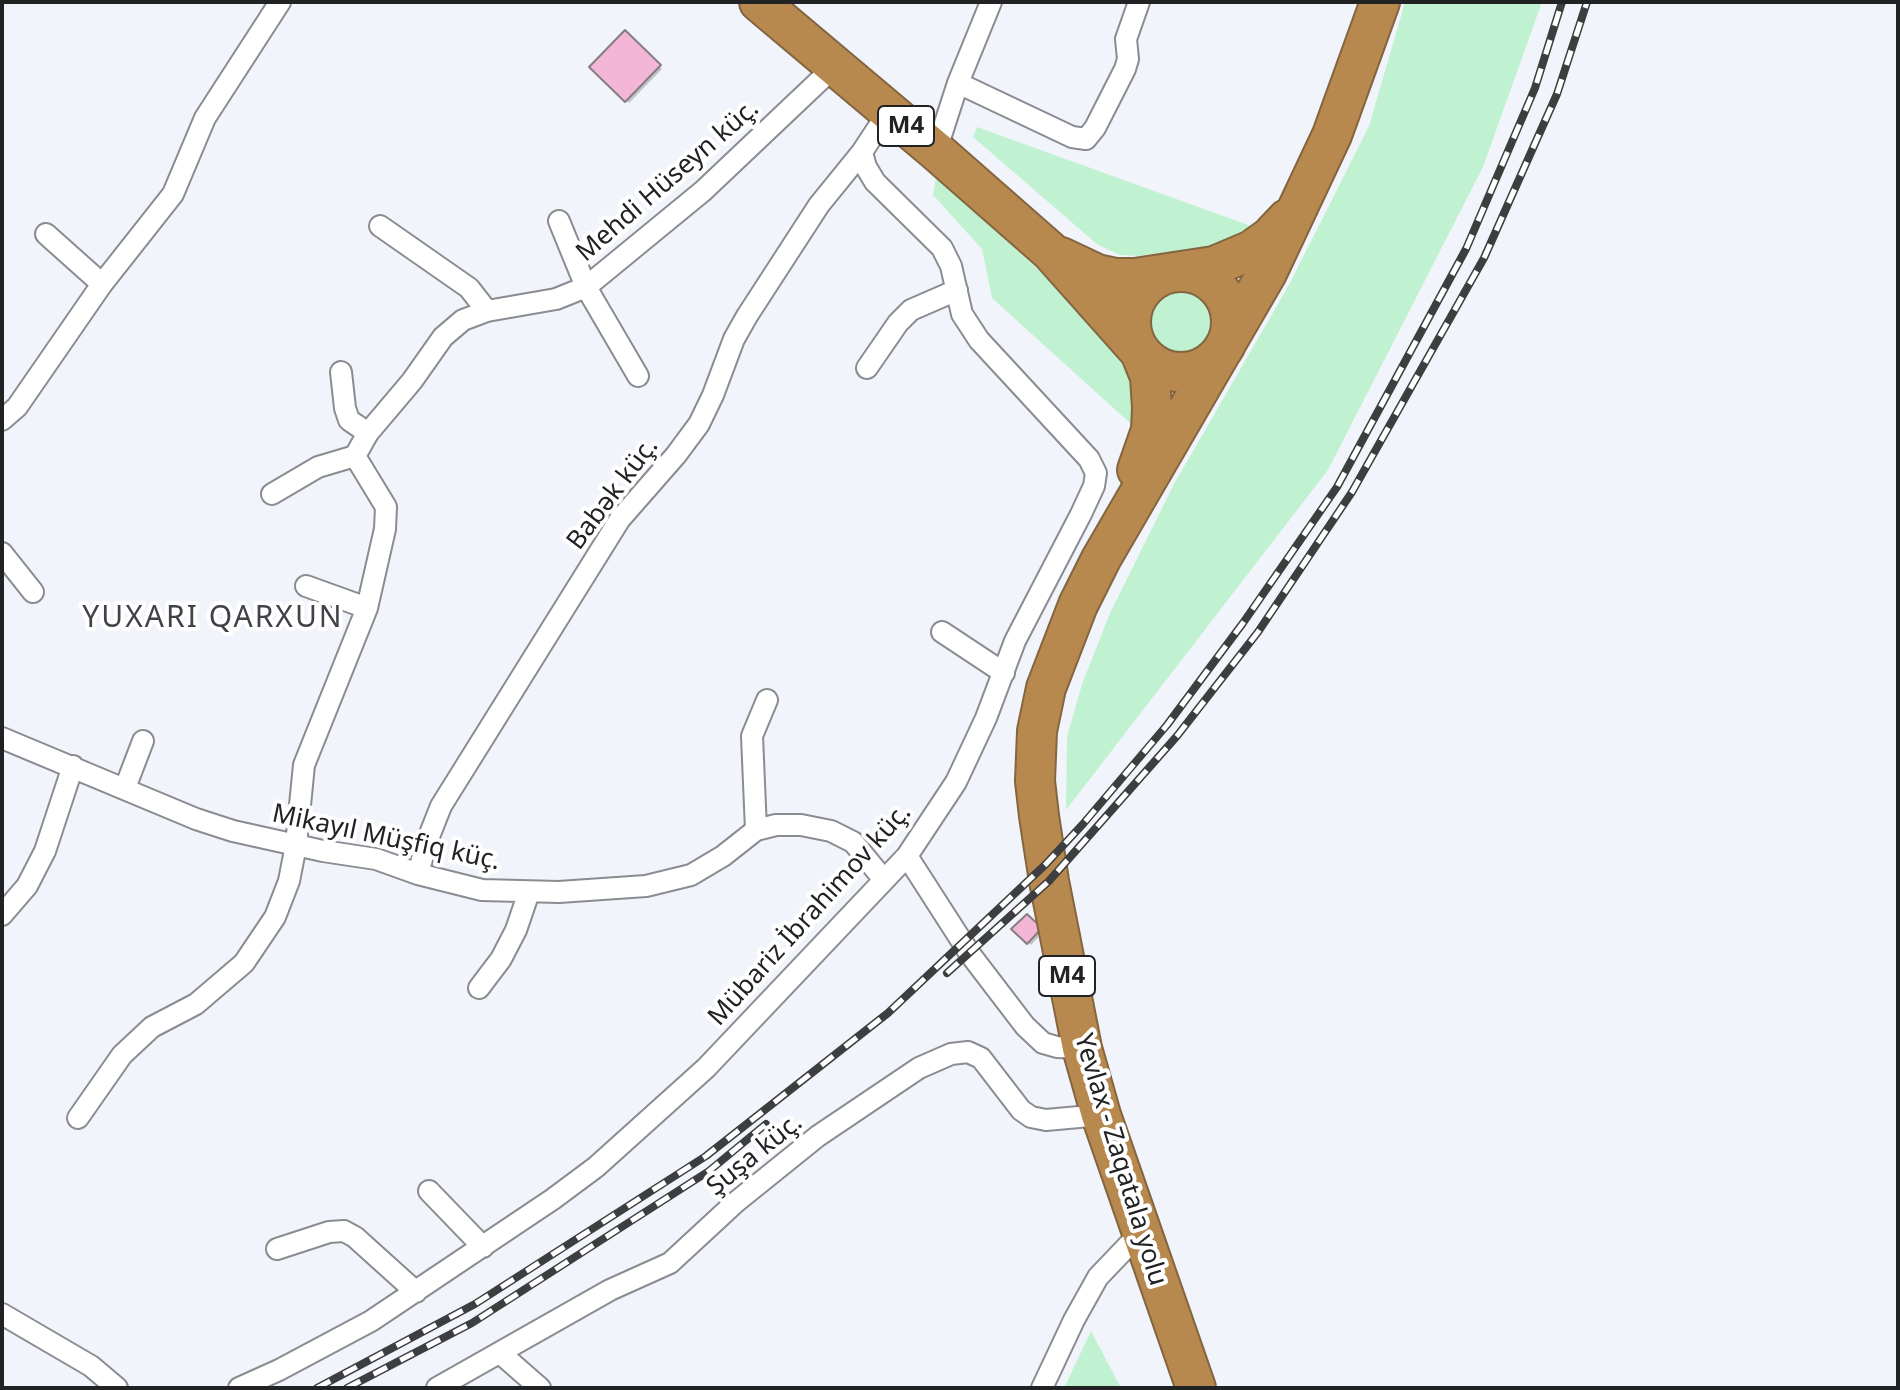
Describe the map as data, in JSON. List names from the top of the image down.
{
  "streets": {
    "highway": ["M4", "Yevlax - Zaqatala yolu"],
    "street": [
      "Mehdi Hüseyn küç.",
      "Babək küç.",
      "Mikayıl Müşfiq küç.",
      "Mübariz İbrahimov küç.",
      "Şuşa küç."
    ]
  },
  "crossings": [
    ["M4", "Mehdi Hüseyn küç."],
    ["Babək küç.", "Mikayıl Müşfiq küç."],
    ["Babək küç.", "Mübariz İbrahimov küç."],
    ["Şuşa küç.", "Yevlax - Zaqatala yolu"]
  ],
  "districts": ["YUXARI QARXUN"]
}
